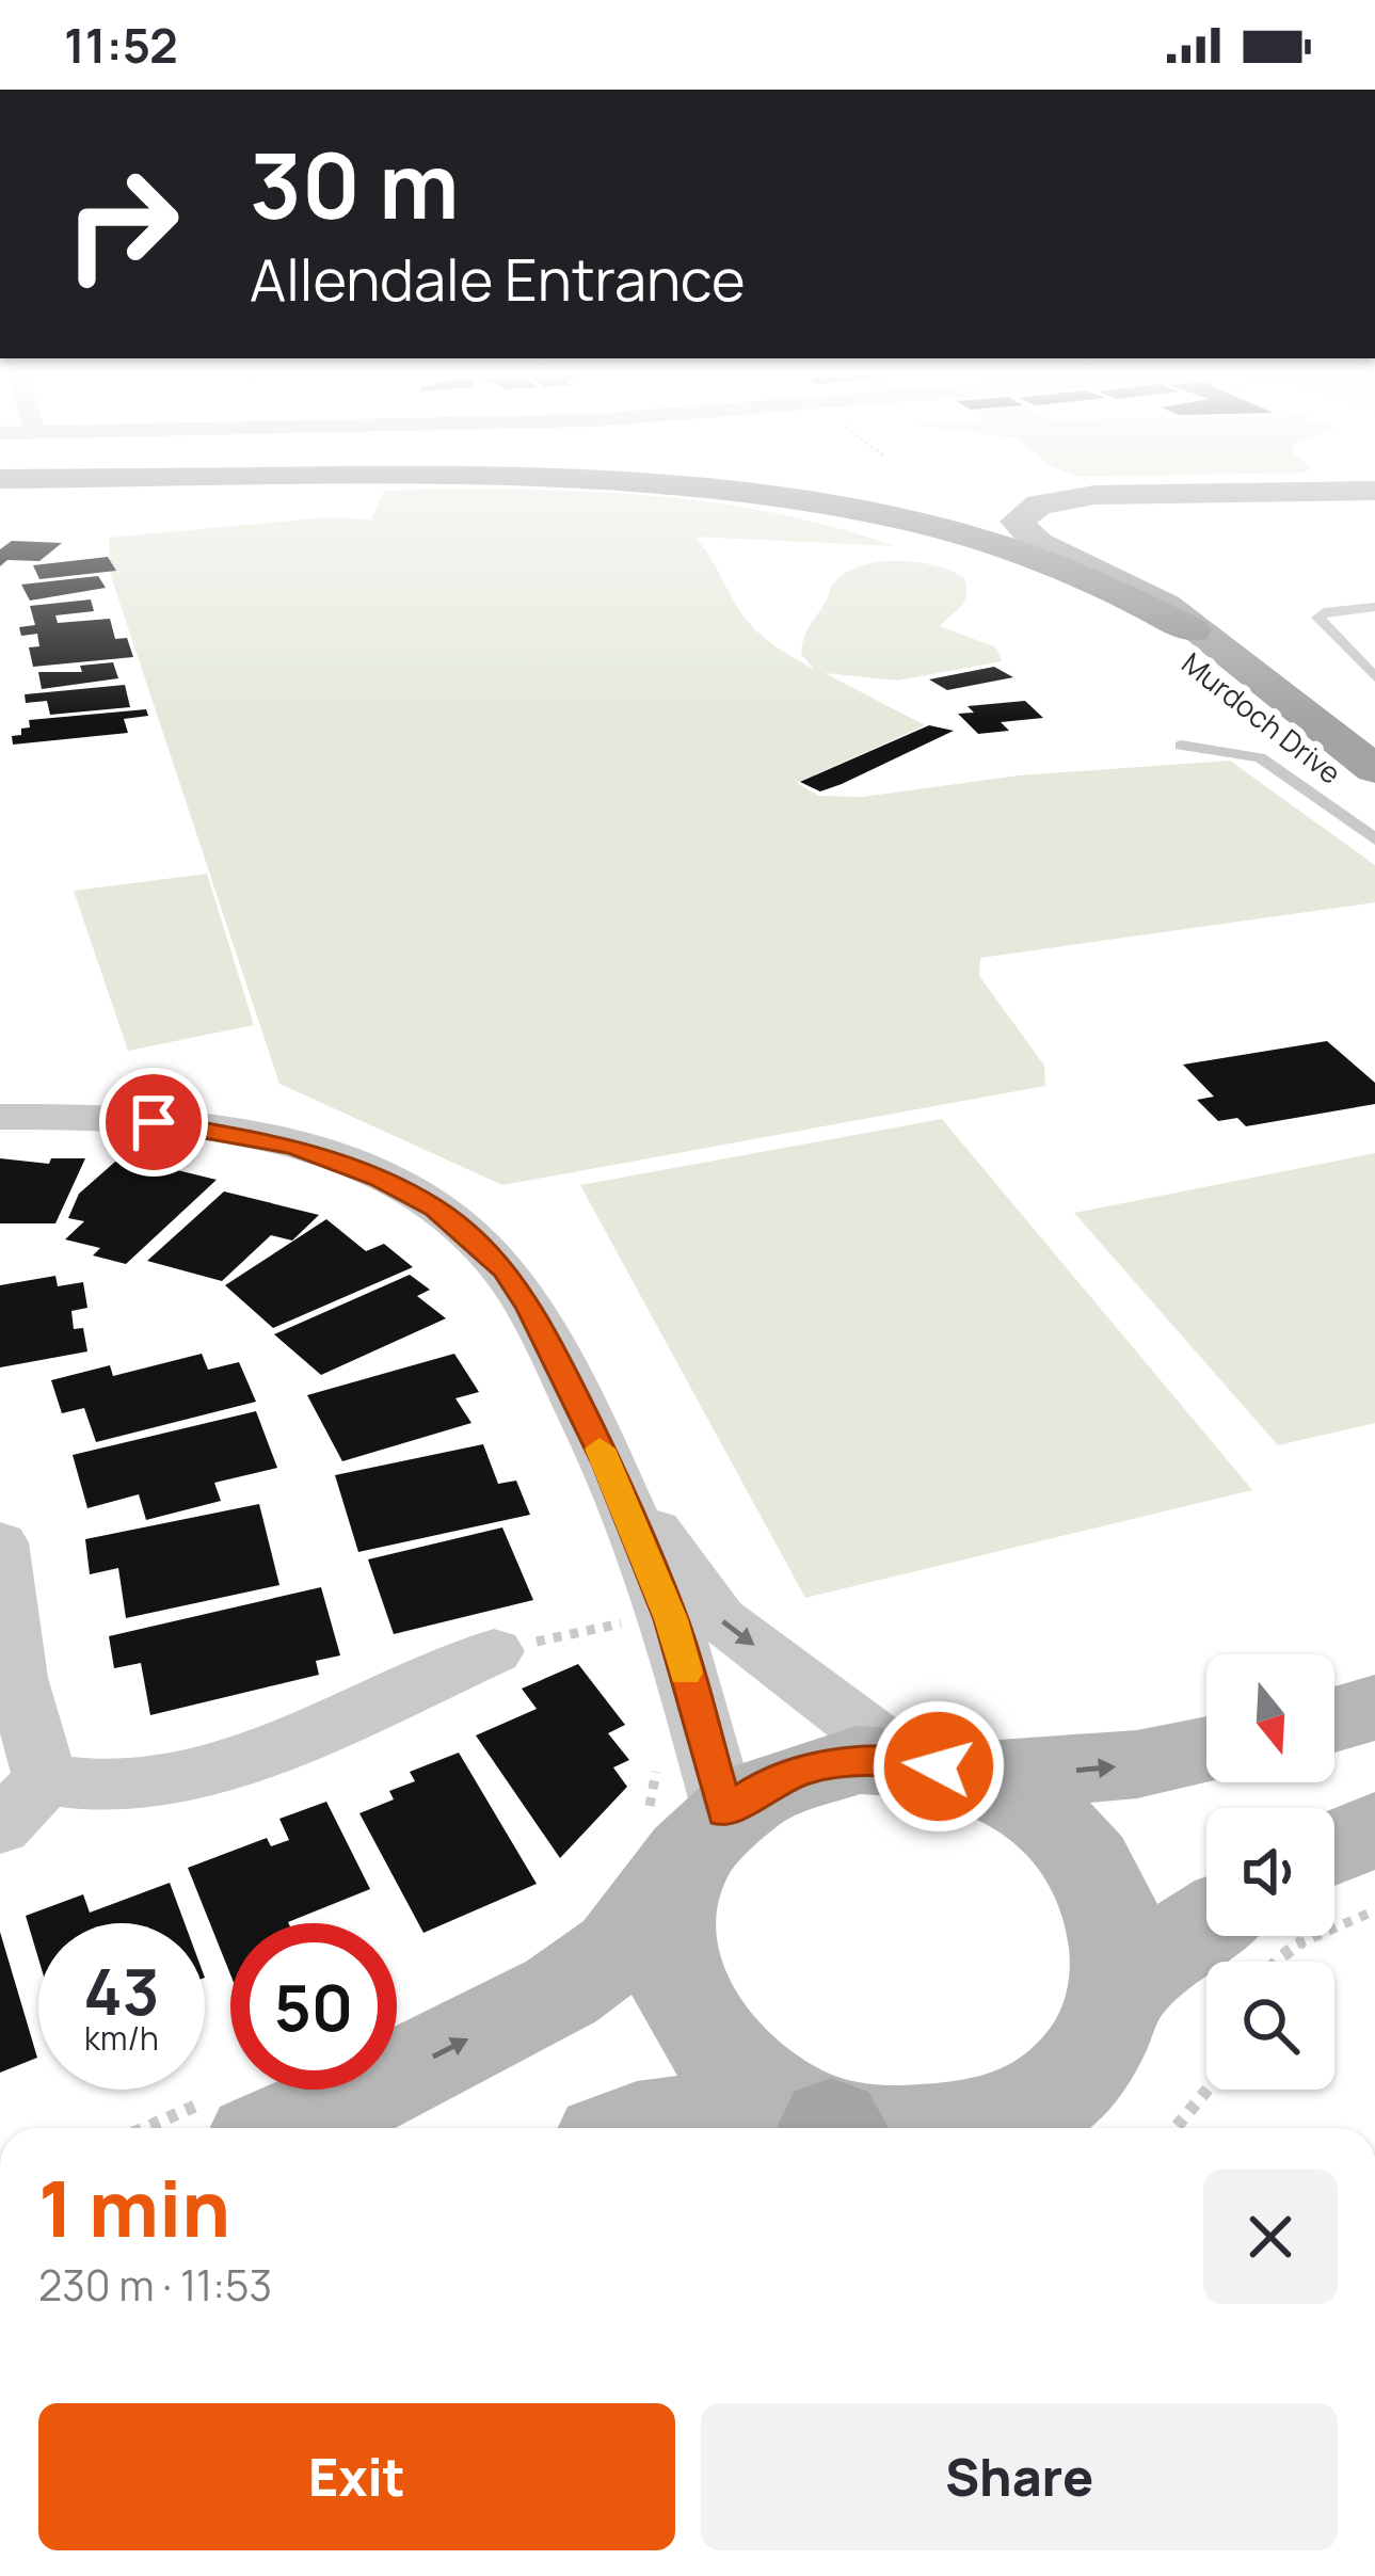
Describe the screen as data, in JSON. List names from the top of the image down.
{
  "streets": {
    "main road": ["Murdoch Drive"]
  },
  "north": "bottom",
  "page": {
    "status": "11:52",
    "turn": ["30 m", "Allendale Entrance"],
    "speed": "43 km/h",
    "limit": "50",
    "heading": ["1 min", "230 m · 11:53"],
    "buttons": ["Exit", "Share"]
  }
}
